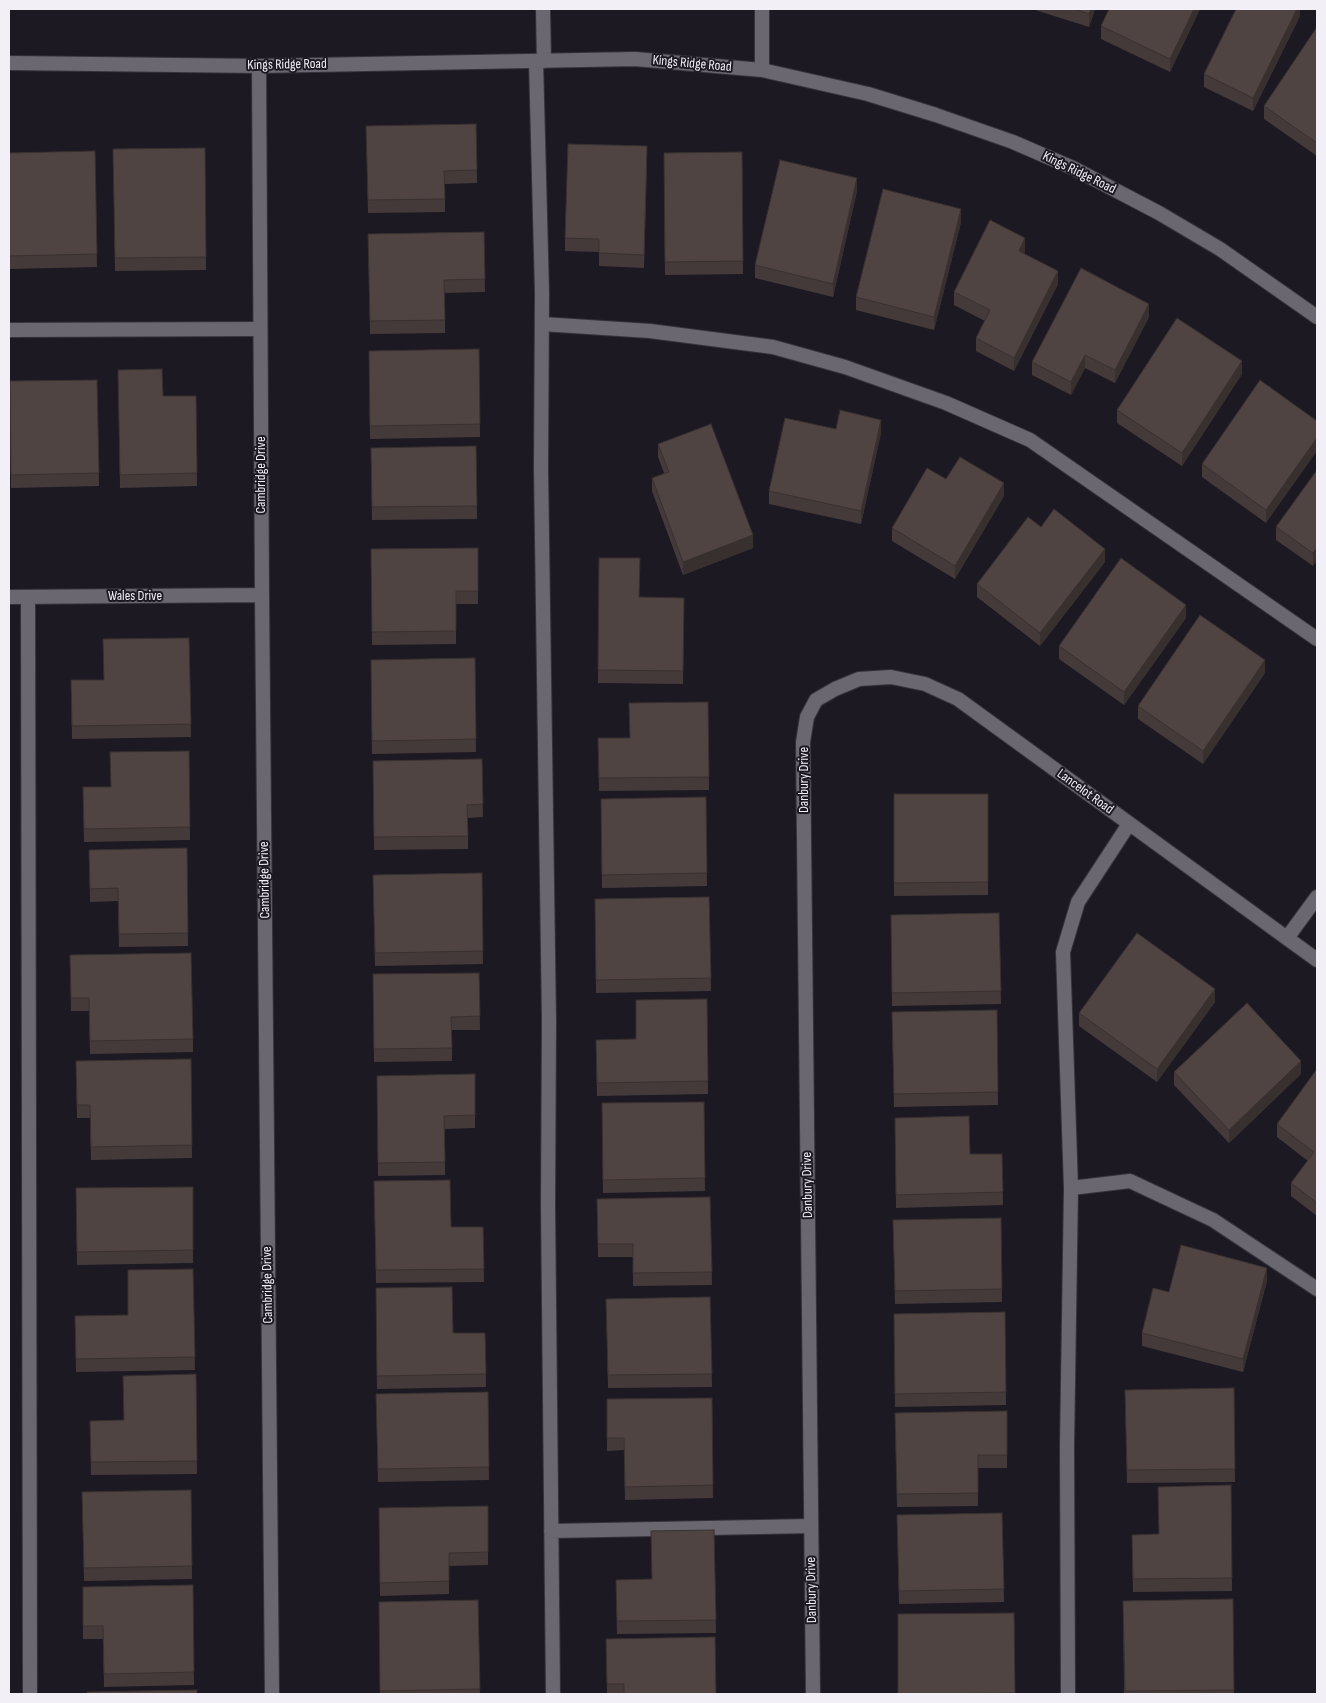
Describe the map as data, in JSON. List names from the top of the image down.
{
  "streets": {
    "street": [
      "Kings Ridge Road",
      "Cambridge Drive",
      "Wales Drive",
      "Danbury Drive",
      "Lancelot Road"
    ]
  },
  "crossings": [
    ["Kings Ridge Road", "Cambridge Drive"],
    ["Cambridge Drive", "Wales Drive"],
    ["Danbury Drive", "Lancelot Road"]
  ]
}
